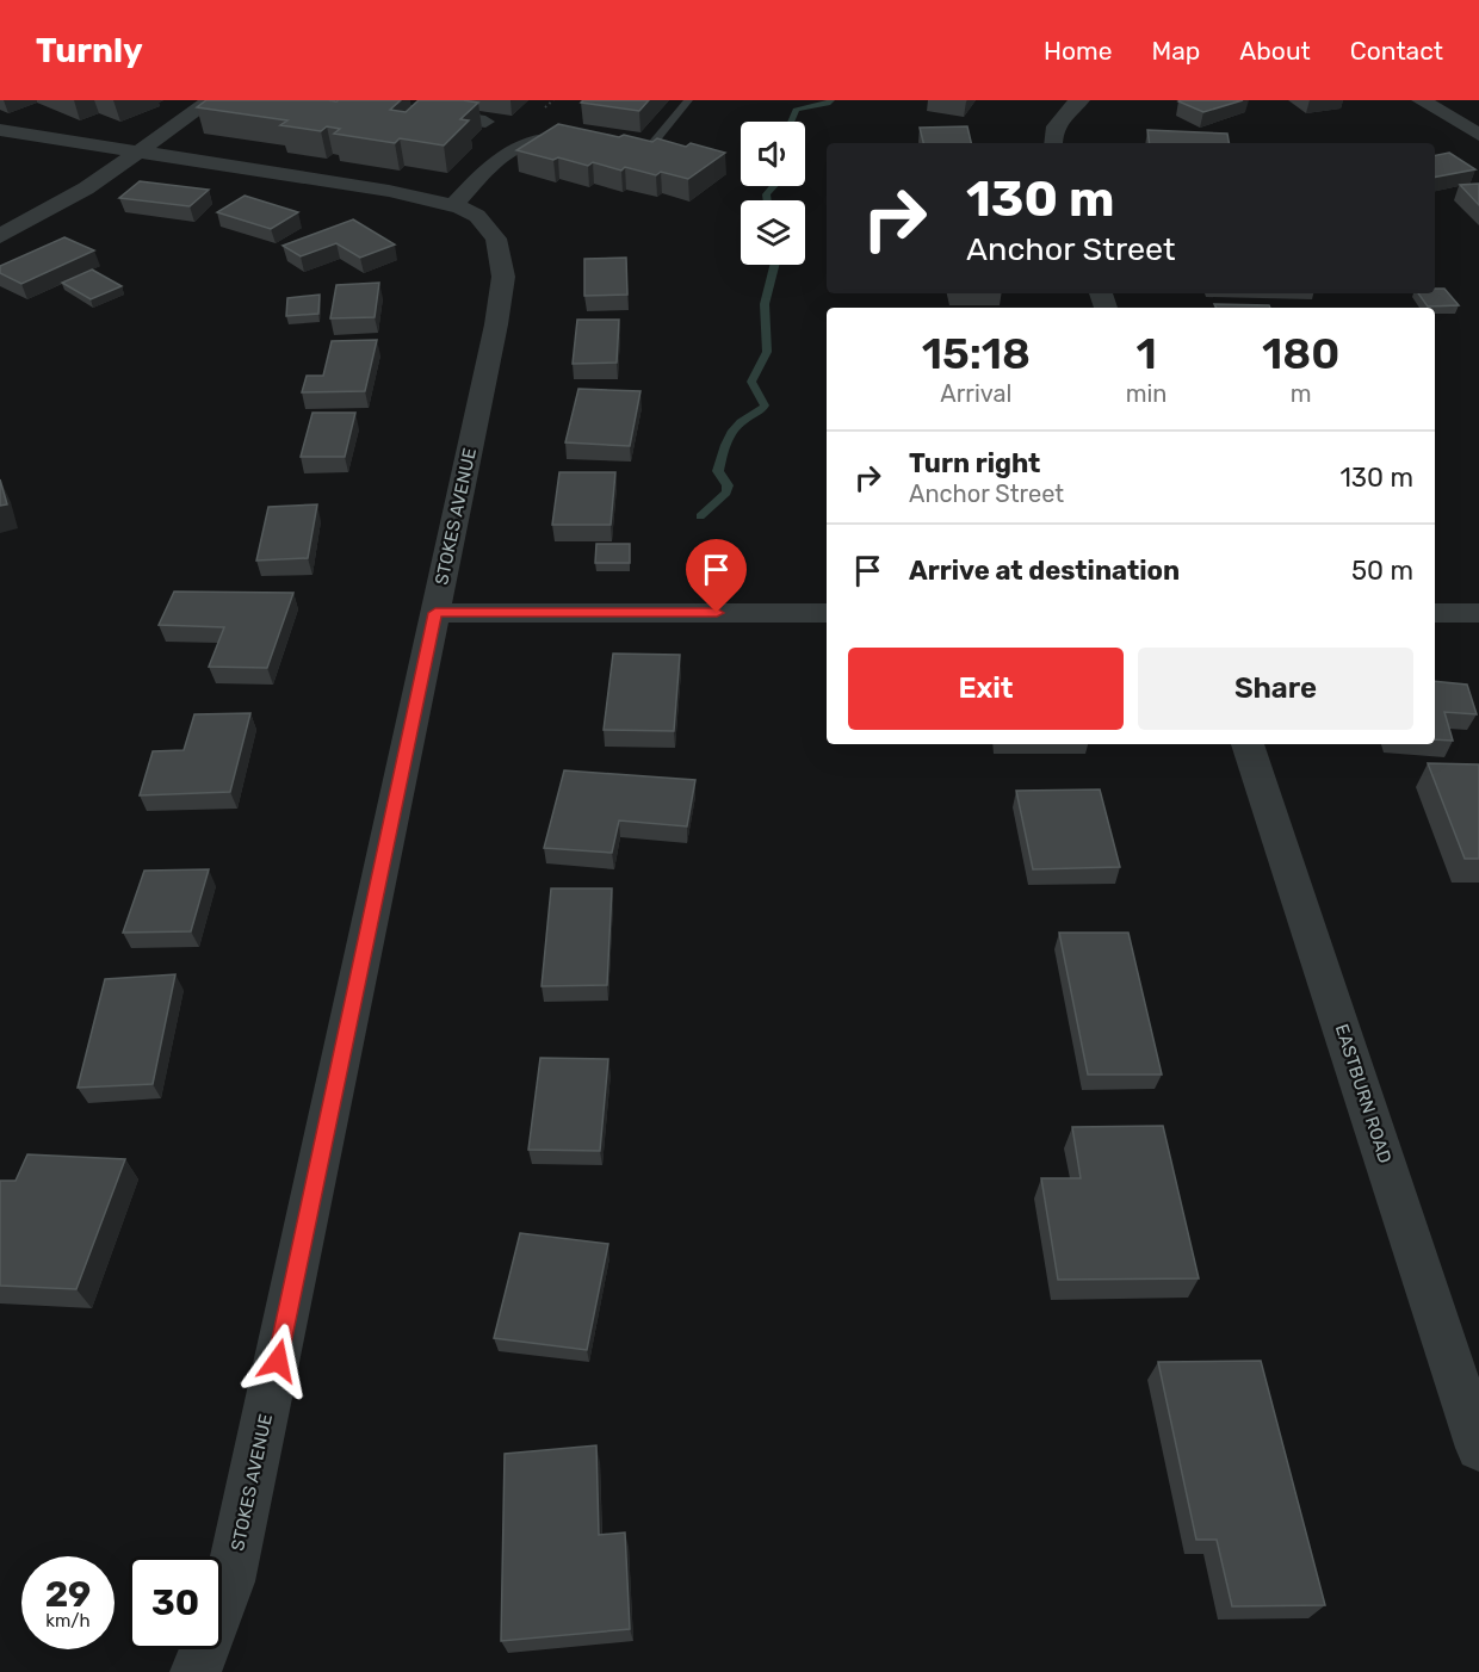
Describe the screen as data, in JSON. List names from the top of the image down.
{
  "streets": {
    "street": ["STOKES AVENUE", "EASTBURN ROAD"]
  },
  "page": {
    "header": "Turnly",
    "nav": [
      "Home",
      "Map",
      "About",
      "Contact"
    ],
    "turn": ["130 m", "Anchor Street"],
    "eta": [
      "15:18",
      "Arrival",
      "1",
      "min",
      "180",
      "m"
    ],
    "list": [
      {
        "name": "Turn right",
        "note": "Anchor Street",
        "value": "130 m"
      },
      {
        "name": "Arrive at destination",
        "value": "50 m"
      }
    ],
    "buttons": ["Exit", "Share"],
    "speed": "29 km/h",
    "limit": "30"
  }
}
